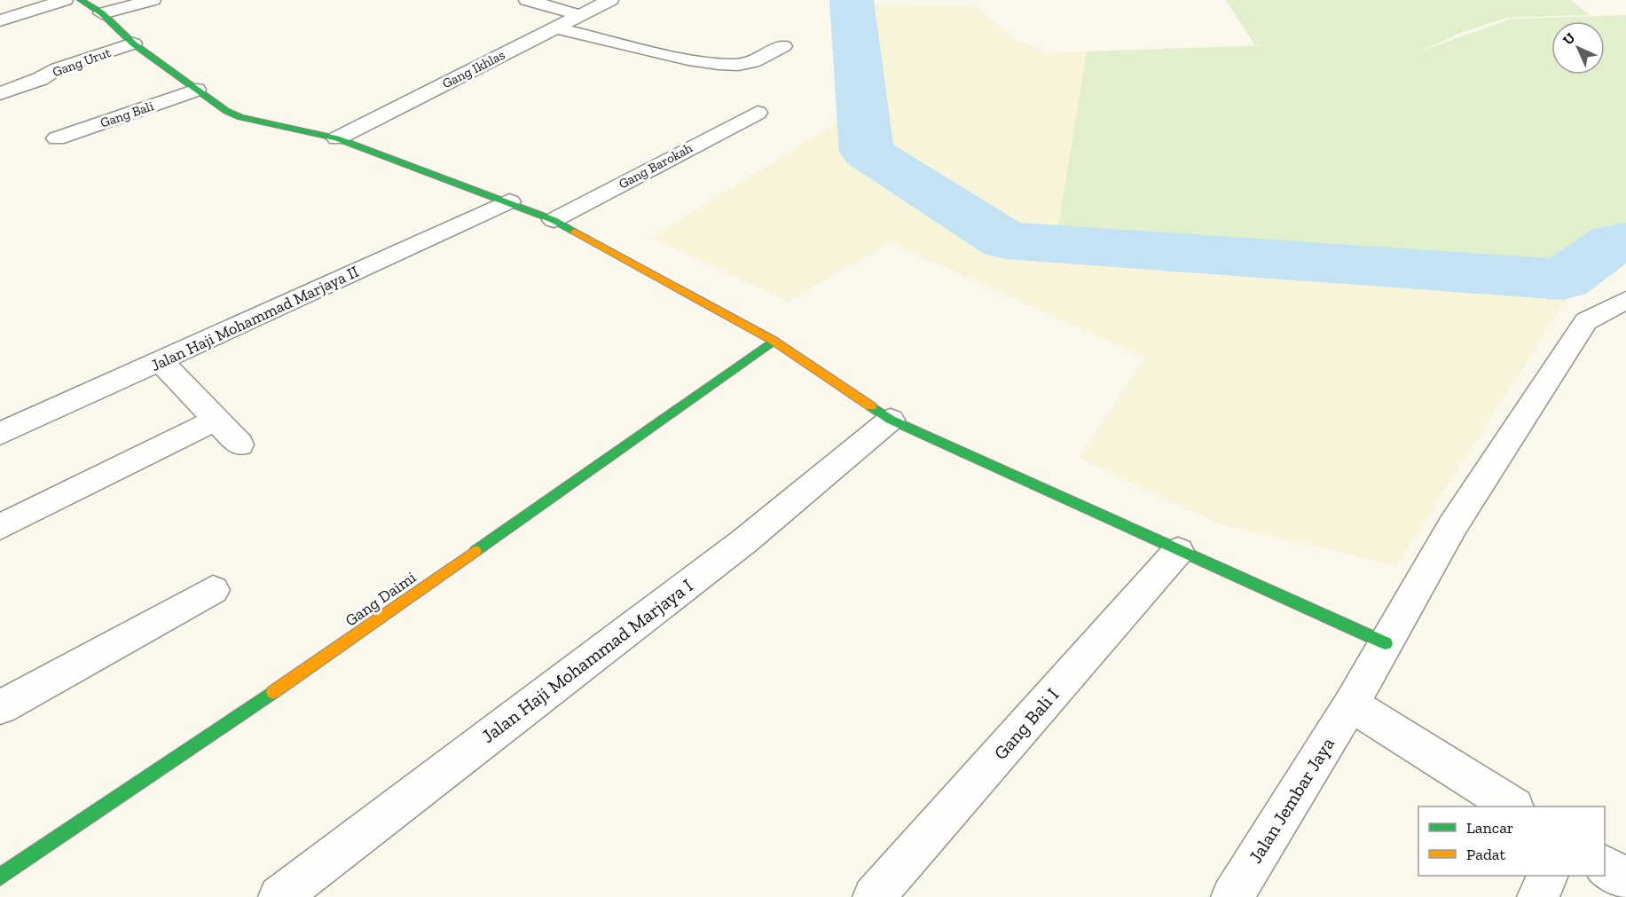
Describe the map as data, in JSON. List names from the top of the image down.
{
  "streets": {
    "street": [
      "Gang Urut",
      "Gang Ikhlas",
      "Gang Bali",
      "Gang Barokah",
      "Jalan Haji Mohammad Marjaya II",
      "Gang Daimi",
      "Jalan Haji Mohammad Marjaya I",
      "Gang Bali I",
      "Jalan Jembar Jaya"
    ]
  },
  "legend": ["Lancar", "Padat"],
  "north": "top left"
}
